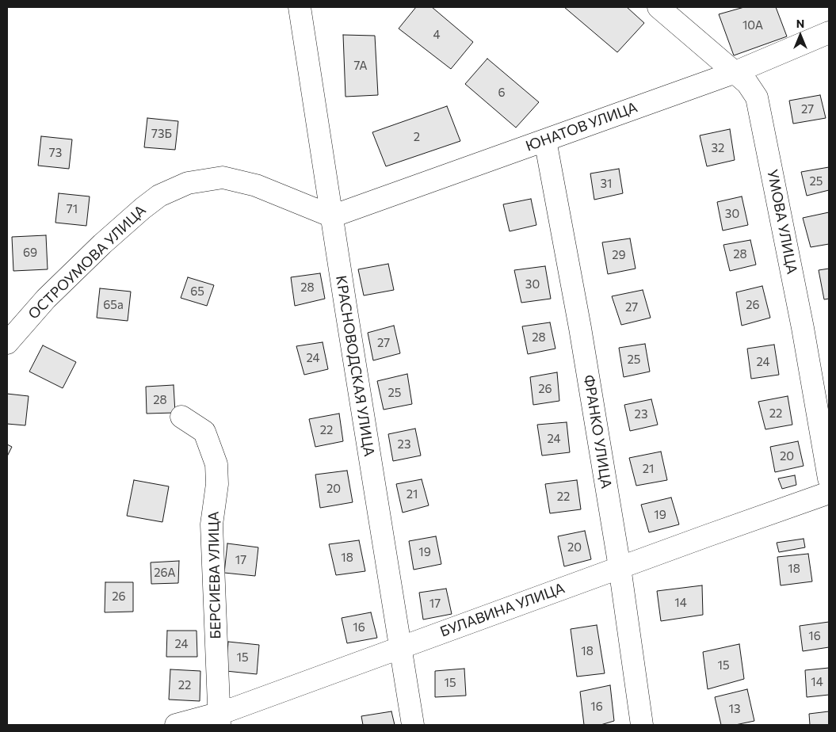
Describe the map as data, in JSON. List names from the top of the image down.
{
  "streets": {
    "street": [
      "ЮНАТОВ УЛИЦА",
      "УМОВА УЛИЦА",
      "ОСТРОУМОВА УЛИЦА",
      "КРАСНОВОДСКАЯ УЛИЦА",
      "ФРАНКО УЛИЦА",
      "БЕРСИЕВА УЛИЦА",
      "БУЛАВИНА УЛИЦА"
    ]
  },
  "crossings": [
    ["ЮНАТОВ УЛИЦА", "УМОВА УЛИЦА"],
    ["ЮНАТОВ УЛИЦА", "ОСТРОУМОВА УЛИЦА"],
    ["ЮНАТОВ УЛИЦА", "КРАСНОВОДСКАЯ УЛИЦА"],
    ["ЮНАТОВ УЛИЦА", "ФРАНКО УЛИЦА"],
    ["ОСТРОУМОВА УЛИЦА", "КРАСНОВОДСКАЯ УЛИЦА"],
    ["КРАСНОВОДСКАЯ УЛИЦА", "БУЛАВИНА УЛИЦА"],
    ["ФРАНКО УЛИЦА", "БУЛАВИНА УЛИЦА"],
    ["БЕРСИЕВА УЛИЦА", "БУЛАВИНА УЛИЦА"]
  ],
  "house_numbers": [
    "10А",
    "4",
    "7А",
    "6",
    "27",
    "73Б",
    "2",
    "32",
    "73",
    "25",
    "31",
    "71",
    "30",
    "69",
    "28",
    "29",
    "30",
    "28",
    "65",
    "65а",
    "26",
    "27",
    "28",
    "27",
    "24",
    "25",
    "24",
    "26",
    "25",
    "28",
    "22",
    "23",
    "22",
    "24",
    "23",
    "20",
    "21",
    "20",
    "21",
    "22",
    "19",
    "20",
    "19",
    "18",
    "17",
    "18",
    "26А",
    "26",
    "14",
    "17",
    "16",
    "16",
    "24",
    "18",
    "15",
    "15",
    "14",
    "15",
    "22",
    "16",
    "13"
  ],
  "north": "top"
}
